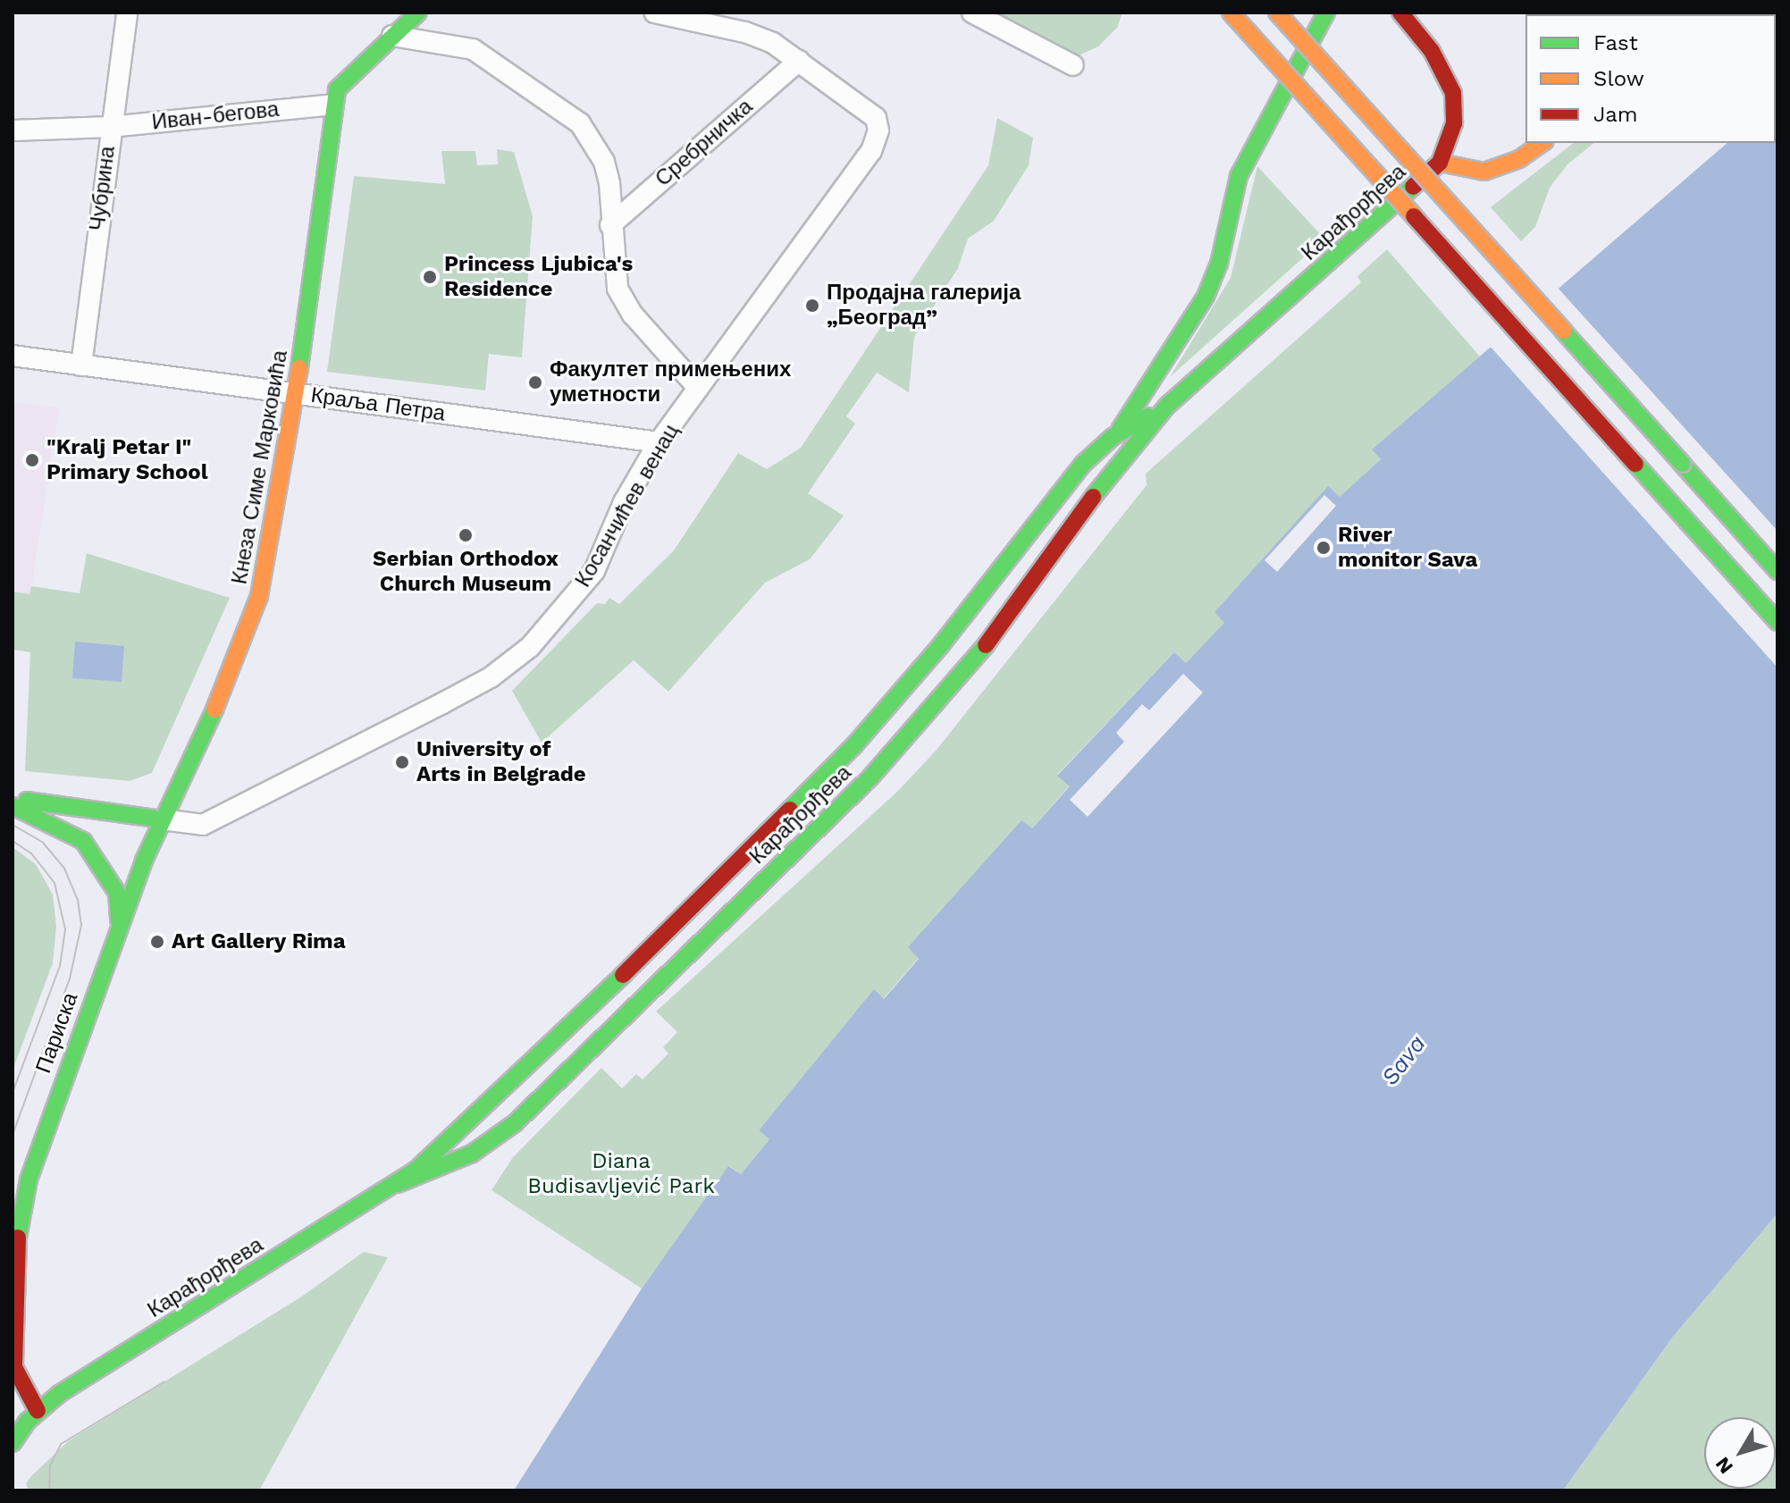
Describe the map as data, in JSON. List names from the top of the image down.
{
  "streets": {
    "main road": ["Карађорђева", "Кнеза Симе Марковића", "Париска"],
    "street": [
      "Иван-бегова",
      "Сребрничка",
      "Чубрина",
      "Краља Петра",
      "Косанчићев венац"
    ]
  },
  "crossings": [
    ["Иван-бегова", "Чубрина"],
    ["Иван-бегова", "Кнеза Симе Марковића"],
    ["Сребрничка", "Косанчићев венац"],
    ["Чубрина", "Краља Петра"],
    ["Карађорђева", "Париска"],
    ["Краља Петра", "Кнеза Симе Марковића"],
    ["Краља Петра", "Косанчићев венац"],
    ["Кнеза Симе Марковића", "Косанчићев венац"],
    ["Кнеза Симе Марковића", "Париска"],
    ["Косанчићев венац", "Париска"]
  ],
  "water": ["Sava"],
  "parks": ["Diana Budisavljević Park"],
  "places": [
    "Princess Ljubica's Residence",
    "Продајна галерија „Београд”",
    "Факултет примењених уметности",
    "\"Kralj Petar I\" Primary School",
    "Serbian Orthodox Church Museum",
    "River monitor Sava",
    "University of Arts in Belgrade",
    "Art Gallery Rima"
  ],
  "legend": ["Fast", "Slow", "Jam"],
  "north": "bottom left"
}
